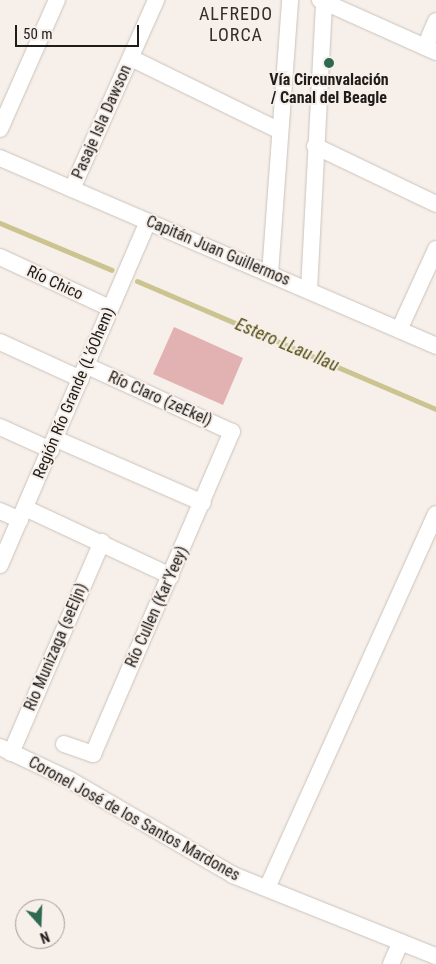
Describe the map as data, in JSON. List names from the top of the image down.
{
  "streets": {
    "street": [
      "Pasaje Isla Dawson",
      "Capitán Juan Guillermos",
      "Río Chico",
      "Región Río Grande (L'óOhem)",
      "Río Claro (zeEkel)",
      "Río Cullen (Kar'Yeey)",
      "Rio Munizaga (seEljn)",
      "Coronel José de los Santos Mardones"
    ]
  },
  "crossings": [
    ["Pasaje Isla Dawson", "Capitán Juan Guillermos"],
    ["Capitán Juan Guillermos", "Región Río Grande (L'óOhem)"],
    ["Río Chico", "Región Río Grande (L'óOhem)"],
    ["Región Río Grande (L'óOhem)", "Río Claro (zeEkel)"],
    ["Río Claro (zeEkel)", "Río Cullen (Kar'Yeey)"],
    ["Rio Munizaga (seEljn)", "Coronel José de los Santos Mardones"]
  ],
  "districts": ["ALFREDO LORCA"],
  "water": ["Estero LLau llau"],
  "places": ["Vía Circunvalación / Canal del Beagle"],
  "scale_bar": "50 m",
  "north": "bottom"
}
